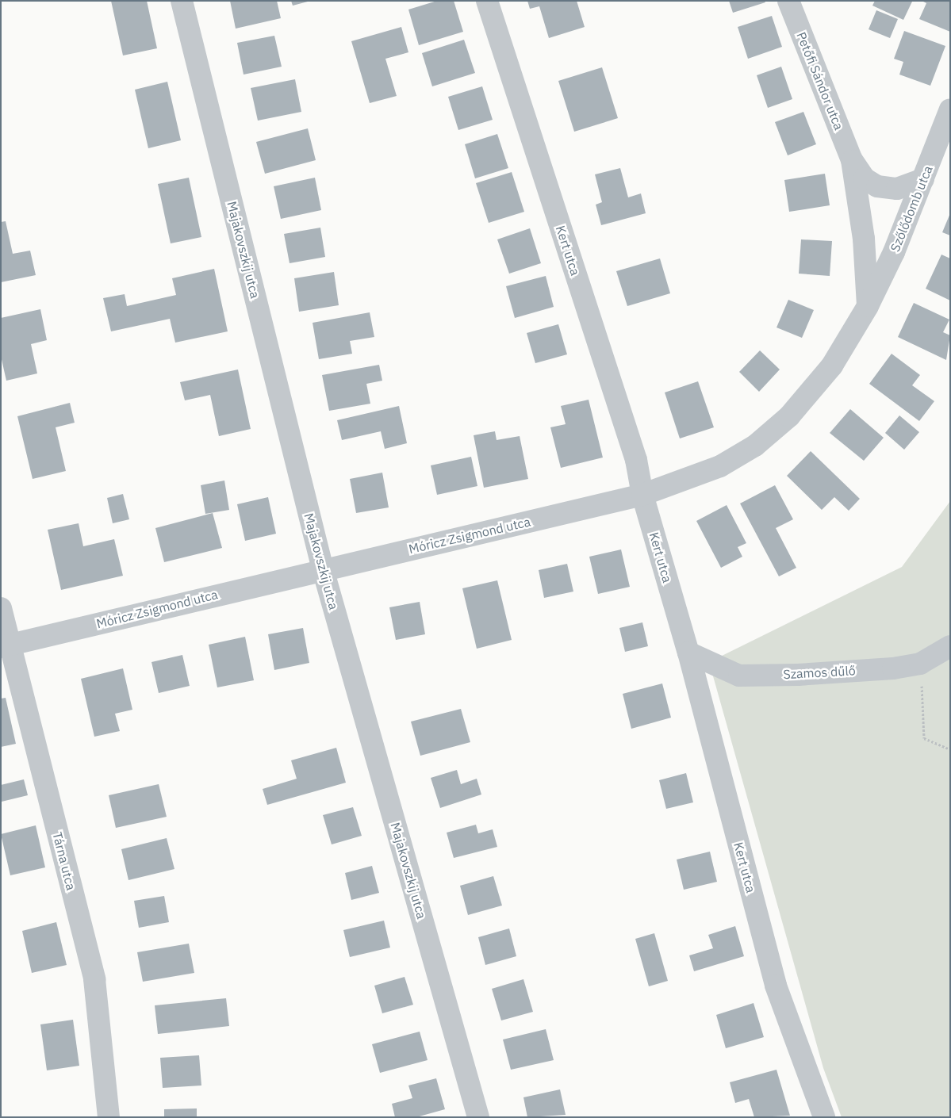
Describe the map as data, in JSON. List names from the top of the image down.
{
  "streets": {
    "street": [
      "Petőfi Sándor utca",
      "Szőlődomb utca",
      "Majakovszkij utca",
      "Kert utca",
      "Móricz Zsigmond utca",
      "Szamos dűlő",
      "Tárna utca"
    ]
  },
  "crossings": [
    ["Petőfi Sándor utca", "Szőlődomb utca"],
    ["Petőfi Sándor utca", "Móricz Zsigmond utca"],
    ["Szőlődomb utca", "Móricz Zsigmond utca"],
    ["Majakovszkij utca", "Móricz Zsigmond utca"],
    ["Kert utca", "Móricz Zsigmond utca"],
    ["Kert utca", "Szamos dűlő"],
    ["Móricz Zsigmond utca", "Tárna utca"]
  ]
}
